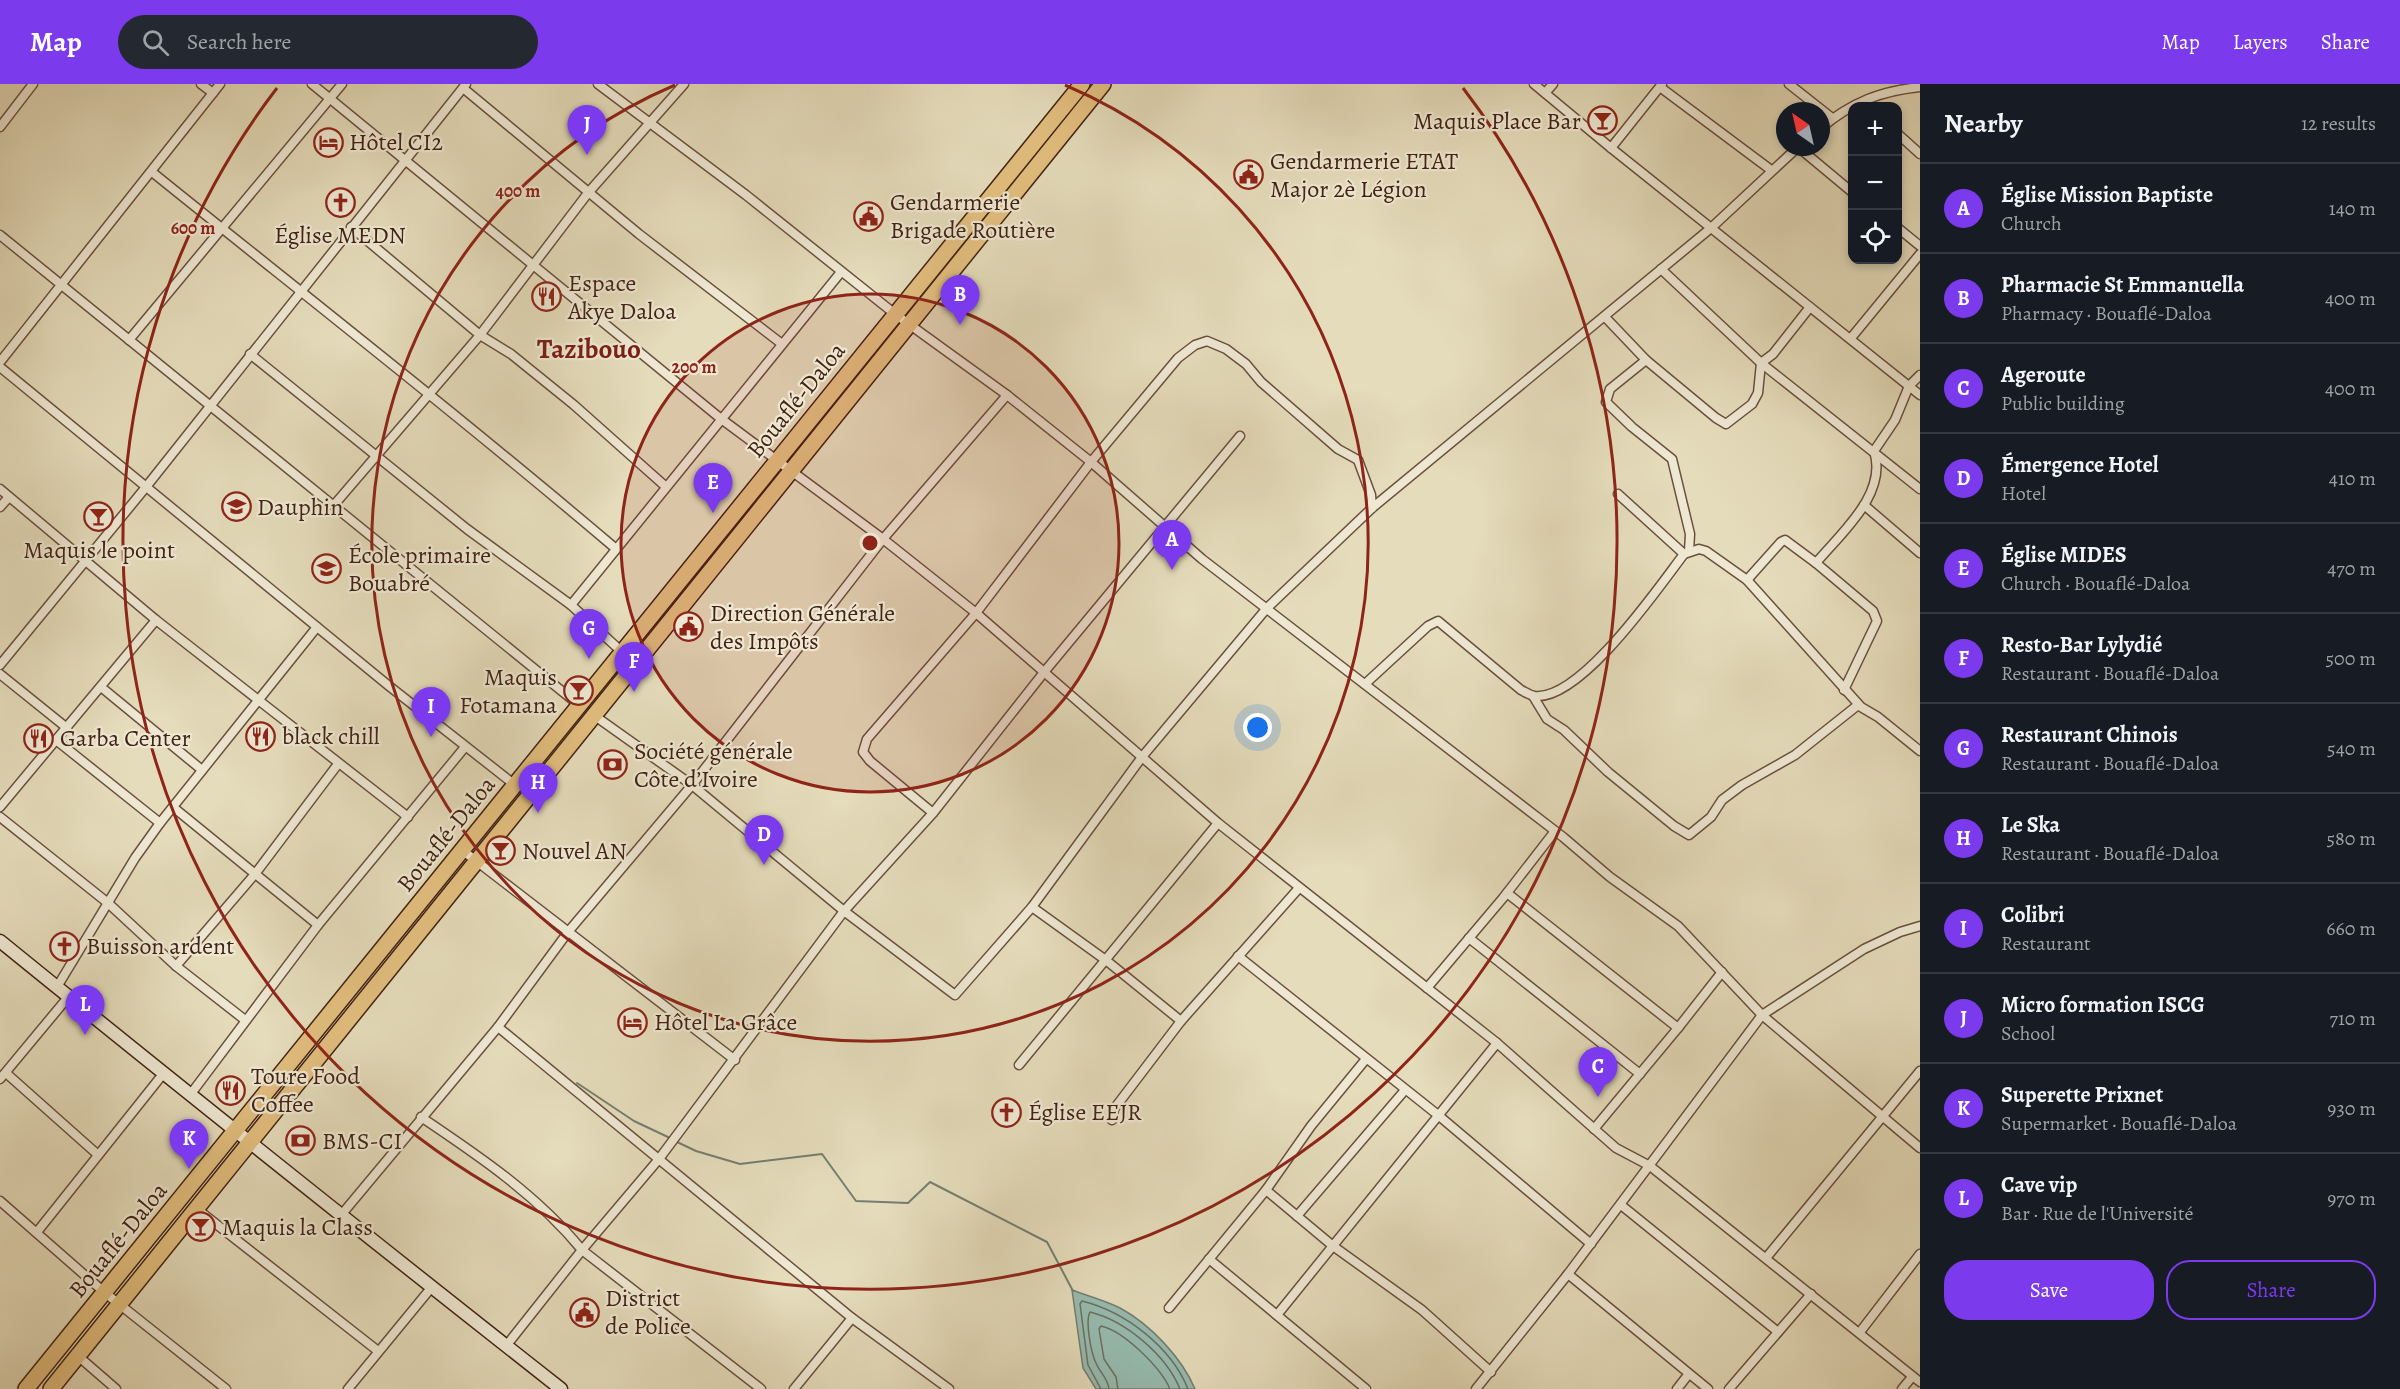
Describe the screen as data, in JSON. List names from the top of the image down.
{
  "streets": {
    "highway": ["Bouaflé-Daloa"]
  },
  "districts": ["Tazibouo"],
  "places": {
    "bar": [
      "Maquis Place Bar",
      "Maquis le point",
      "Maquis Fotamana",
      "Nouvel AN",
      "Maquis la Class"
    ],
    "hotel": ["Hôtel CI2", "Hôtel La Grâce"],
    "public building": [
      "Gendarmerie ETAT Major 2è Légion",
      "Gendarmerie Brigade Routière",
      "Direction Générale des Impôts",
      "District de Police"
    ],
    "church": ["Église MEDN", "Buisson ardent", "Église EEJR"],
    "restaurant": [
      "Espace Akye Daloa",
      "black chill",
      "Garba Center",
      "Toure Food Coffee"
    ],
    "school or university": ["Dauphin", "École primaire Bouabré"],
    "bank": ["Société générale Côte d’Ivoire", "BMS-CI"]
  },
  "north": "top left",
  "page": {
    "header": "Map",
    "search": "Search here",
    "nav": ["Map", "Layers", "Share"],
    "heading": ["Nearby", "12 results"],
    "map_buttons": ["+", "−"],
    "pins": [
      "J",
      "B",
      "E",
      "A",
      "G",
      "F",
      "I",
      "H",
      "D",
      "L",
      "C",
      "K"
    ],
    "list": [
      {
        "mark": "A",
        "name": "Église Mission Baptiste",
        "note": "Church",
        "value": "140 m"
      },
      {
        "mark": "B",
        "name": "Pharmacie St Emmanuella",
        "note": "Pharmacy · Bouaflé-Daloa",
        "value": "400 m"
      },
      {
        "mark": "C",
        "name": "Ageroute",
        "note": "Public building",
        "value": "400 m"
      },
      {
        "mark": "D",
        "name": "Émergence Hotel",
        "note": "Hotel",
        "value": "410 m"
      },
      {
        "mark": "E",
        "name": "Église MIDES",
        "note": "Church · Bouaflé-Daloa",
        "value": "470 m"
      },
      {
        "mark": "F",
        "name": "Resto-Bar Lylydié",
        "note": "Restaurant · Bouaflé-Daloa",
        "value": "500 m"
      },
      {
        "mark": "G",
        "name": "Restaurant Chinois",
        "note": "Restaurant · Bouaflé-Daloa",
        "value": "540 m"
      },
      {
        "mark": "H",
        "name": "Le Ska",
        "note": "Restaurant · Bouaflé-Daloa",
        "value": "580 m"
      },
      {
        "mark": "I",
        "name": "Colibri",
        "note": "Restaurant",
        "value": "660 m"
      },
      {
        "mark": "J",
        "name": "Micro formation ISCG",
        "note": "School",
        "value": "710 m"
      },
      {
        "mark": "K",
        "name": "Superette Prixnet",
        "note": "Supermarket · Bouaflé-Daloa",
        "value": "930 m"
      },
      {
        "mark": "L",
        "name": "Cave vip",
        "note": "Bar · Rue de l'Université",
        "value": "970 m"
      }
    ],
    "buttons": ["Save", "Share"]
  },
  "rings": ["400 m", "600 m", "200 m"]
}
